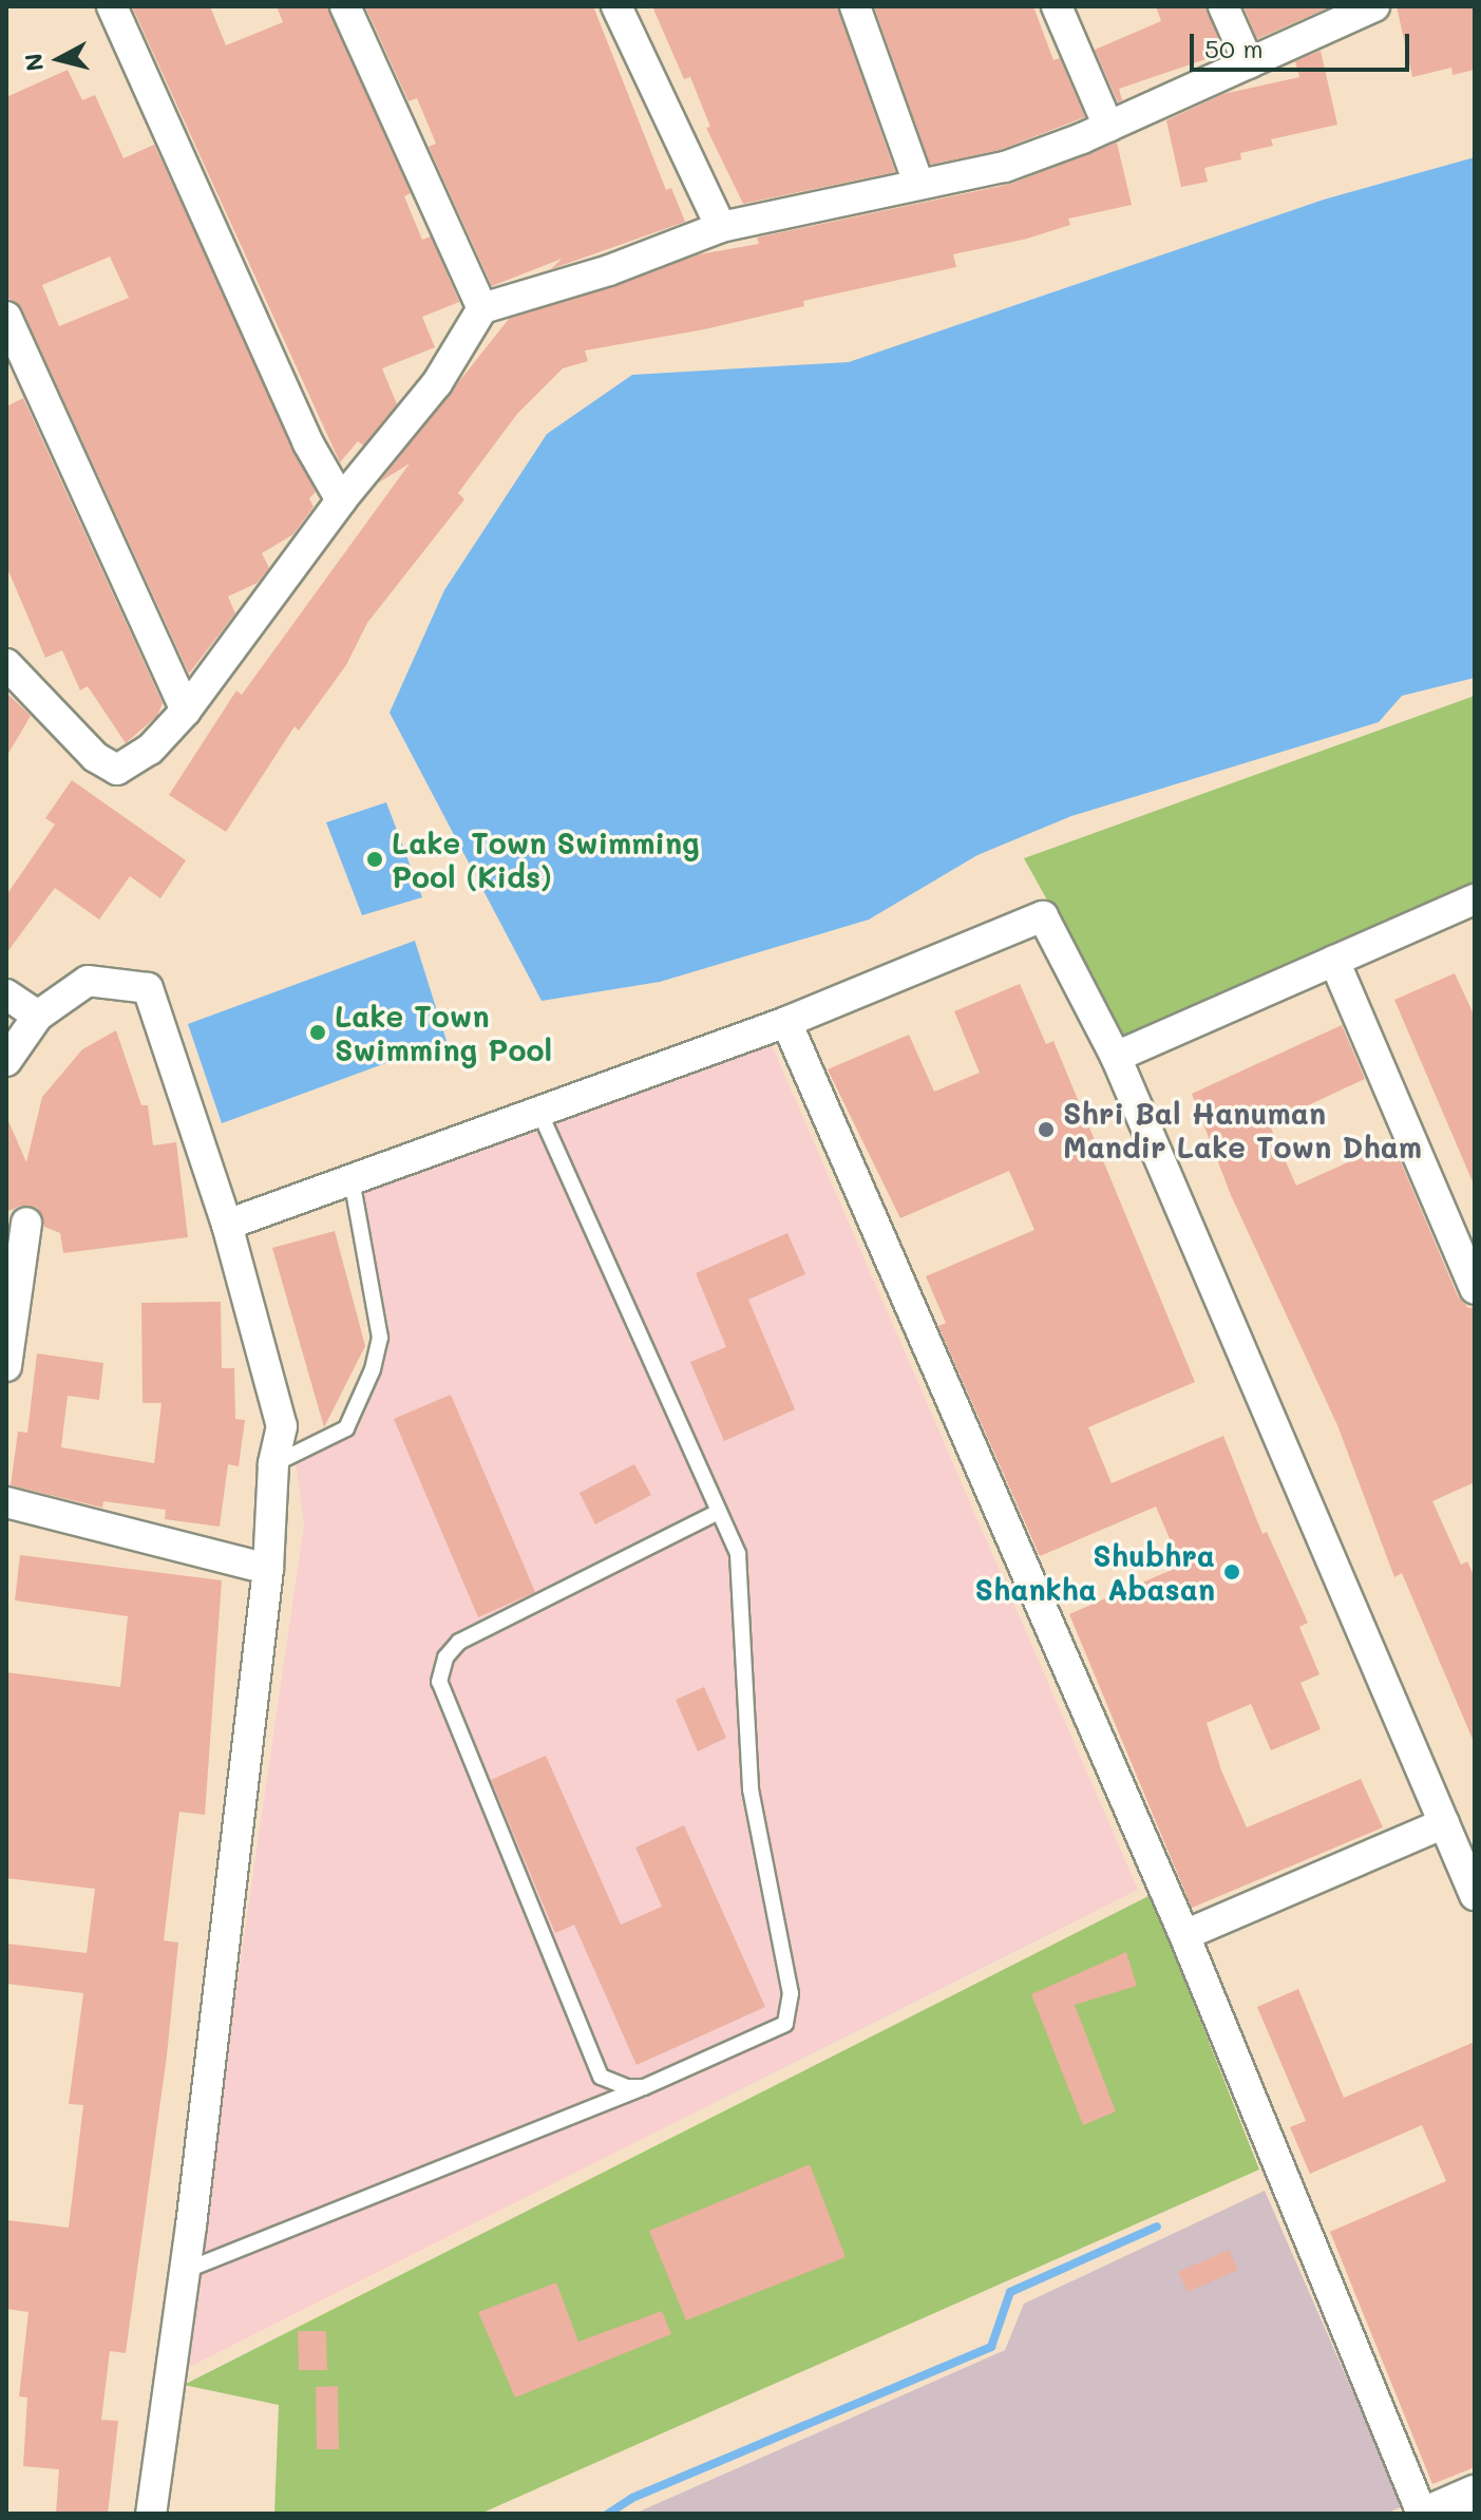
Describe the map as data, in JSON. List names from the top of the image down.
{
  "places": [
    "Lake Town Swimming Pool (Kids)",
    "Lake Town Swimming Pool",
    "Shri Bal Hanuman Mandir Lake Town Dham",
    "Shubhra Shankha Abasan"
  ],
  "scale_bar": "50 m",
  "north": "left"
}
